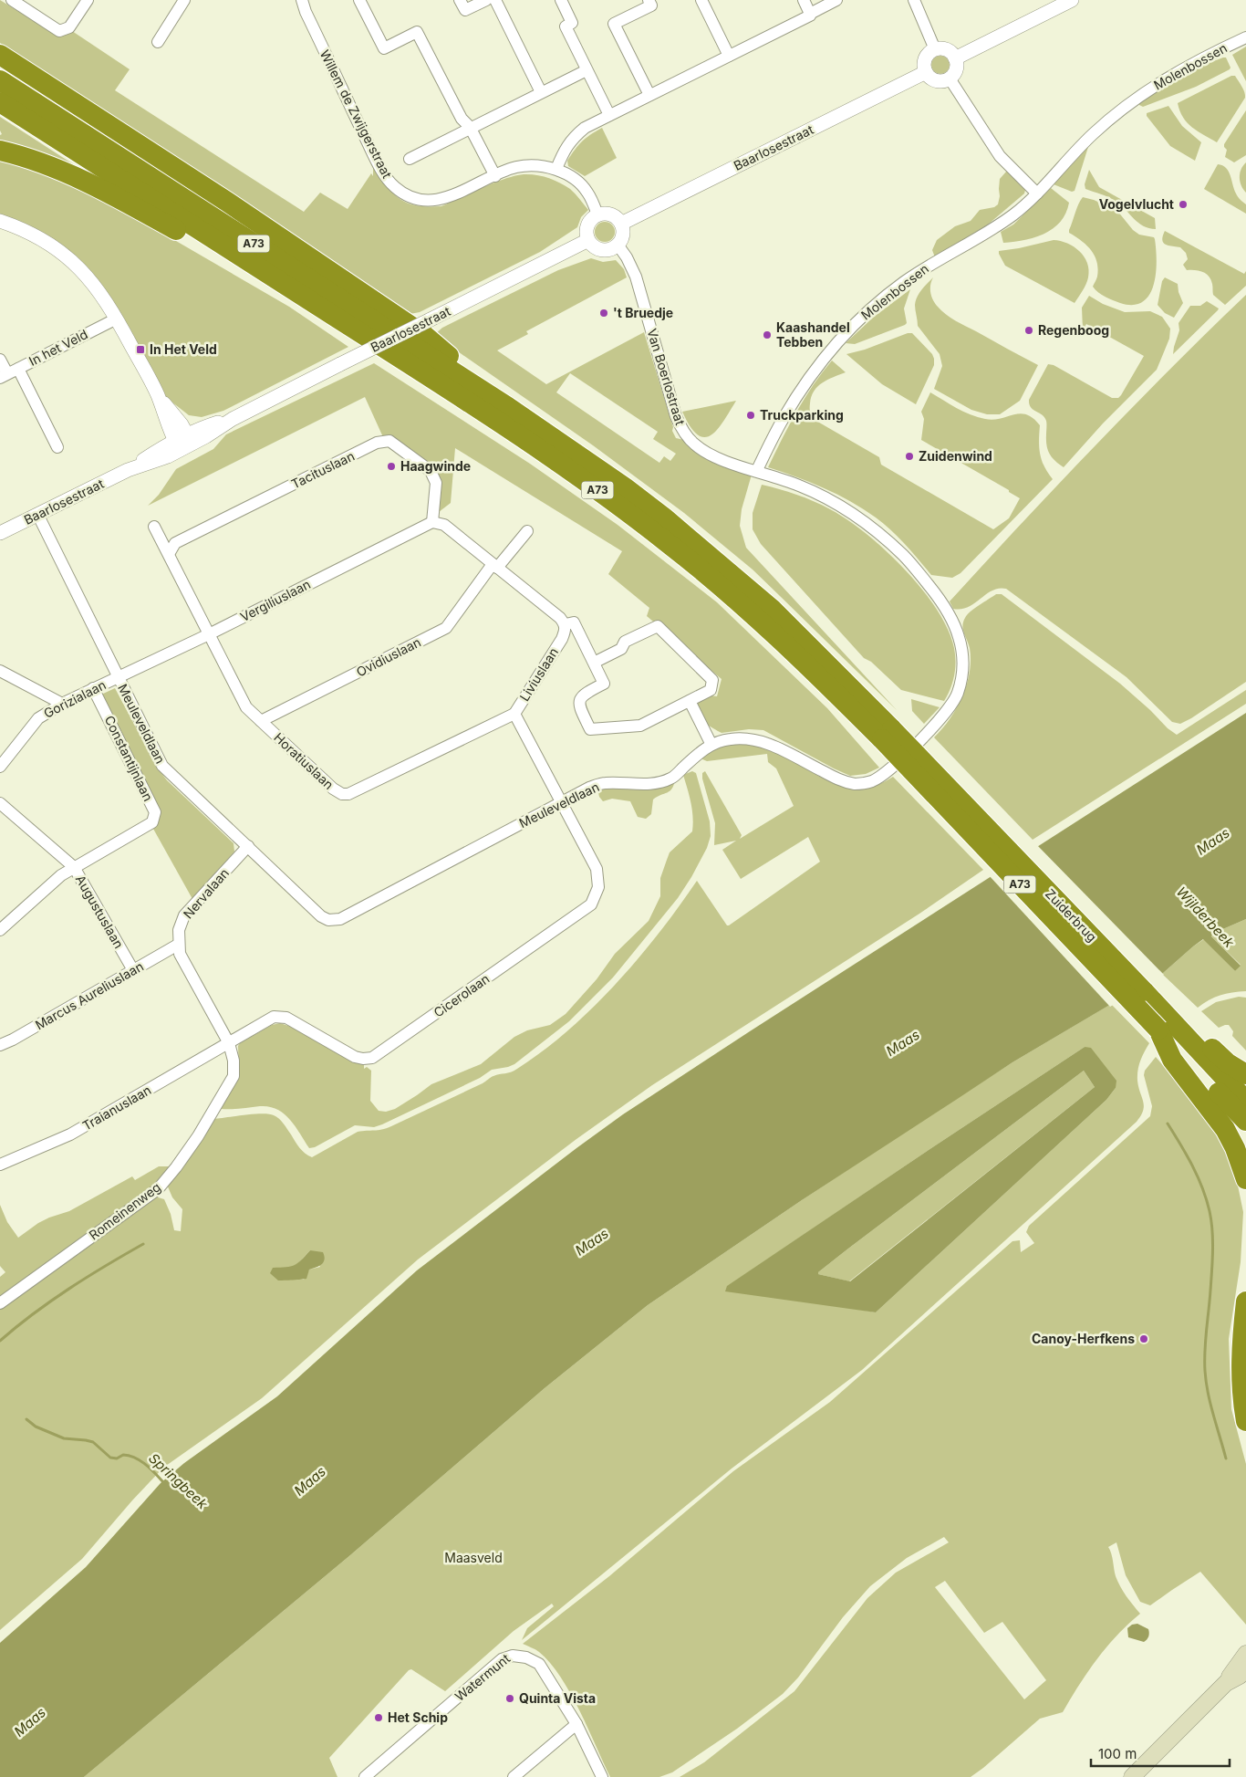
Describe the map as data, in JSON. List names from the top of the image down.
{
  "streets": {
    "highway": ["A73", "Zuiderbrug"],
    "street": [
      "Molenbossen",
      "Willem de Zwijgerstraat",
      "Baarlosestraat",
      "In het Veld",
      "Van Boerlostraat",
      "Tacituslaan",
      "Vergiliuslaan",
      "Ovidiuslaan",
      "Liviuslaan",
      "Gorizialaan",
      "Meuleveldlaan",
      "Constantijnlaan",
      "Horatiuslaan",
      "Nervalaan",
      "Augustuslaan",
      "Marcus Aureliuslaan",
      "Cicerolaan",
      "Traianuslaan",
      "Romeinenweg",
      "Watermunt"
    ]
  },
  "crossings": [
    ["Molenbossen", "Van Boerlostraat"],
    ["Molenbossen", "Meuleveldlaan"],
    ["Willem de Zwijgerstraat", "Baarlosestraat"],
    ["Willem de Zwijgerstraat", "Van Boerlostraat"],
    ["Baarlosestraat", "Van Boerlostraat"],
    ["Baarlosestraat", "Meuleveldlaan"],
    ["A73", "Zuiderbrug"],
    ["Van Boerlostraat", "Meuleveldlaan"],
    ["Tacituslaan", "Vergiliuslaan"],
    ["Vergiliuslaan", "Gorizialaan"],
    ["Vergiliuslaan", "Meuleveldlaan"],
    ["Vergiliuslaan", "Horatiuslaan"],
    ["Ovidiuslaan", "Horatiuslaan"],
    ["Liviuslaan", "Meuleveldlaan"],
    ["Liviuslaan", "Horatiuslaan"],
    ["Liviuslaan", "Cicerolaan"],
    ["Gorizialaan", "Meuleveldlaan"],
    ["Gorizialaan", "Constantijnlaan"],
    ["Meuleveldlaan", "Nervalaan"],
    ["Meuleveldlaan", "Cicerolaan"],
    ["Constantijnlaan", "Augustuslaan"],
    ["Nervalaan", "Marcus Aureliuslaan"],
    ["Augustuslaan", "Marcus Aureliuslaan"],
    ["Cicerolaan", "Traianuslaan"],
    ["Cicerolaan", "Romeinenweg"],
    ["Traianuslaan", "Romeinenweg"]
  ],
  "water": ["Maas", "Wijlderbeek", "Springbeek"],
  "parks": ["Maasveld"],
  "places": {
    "other": [
      "Vogelvlucht",
      "'t Bruedje",
      "Regenboog",
      "Kaashandel Tebben",
      "Truckparking",
      "Zuidenwind",
      "Haagwinde",
      "Canoy-Herfkens",
      "Quinta Vista",
      "Het Schip"
    ],
    "transit": ["In Het Veld"]
  },
  "scale_bar": "100 m"
}
